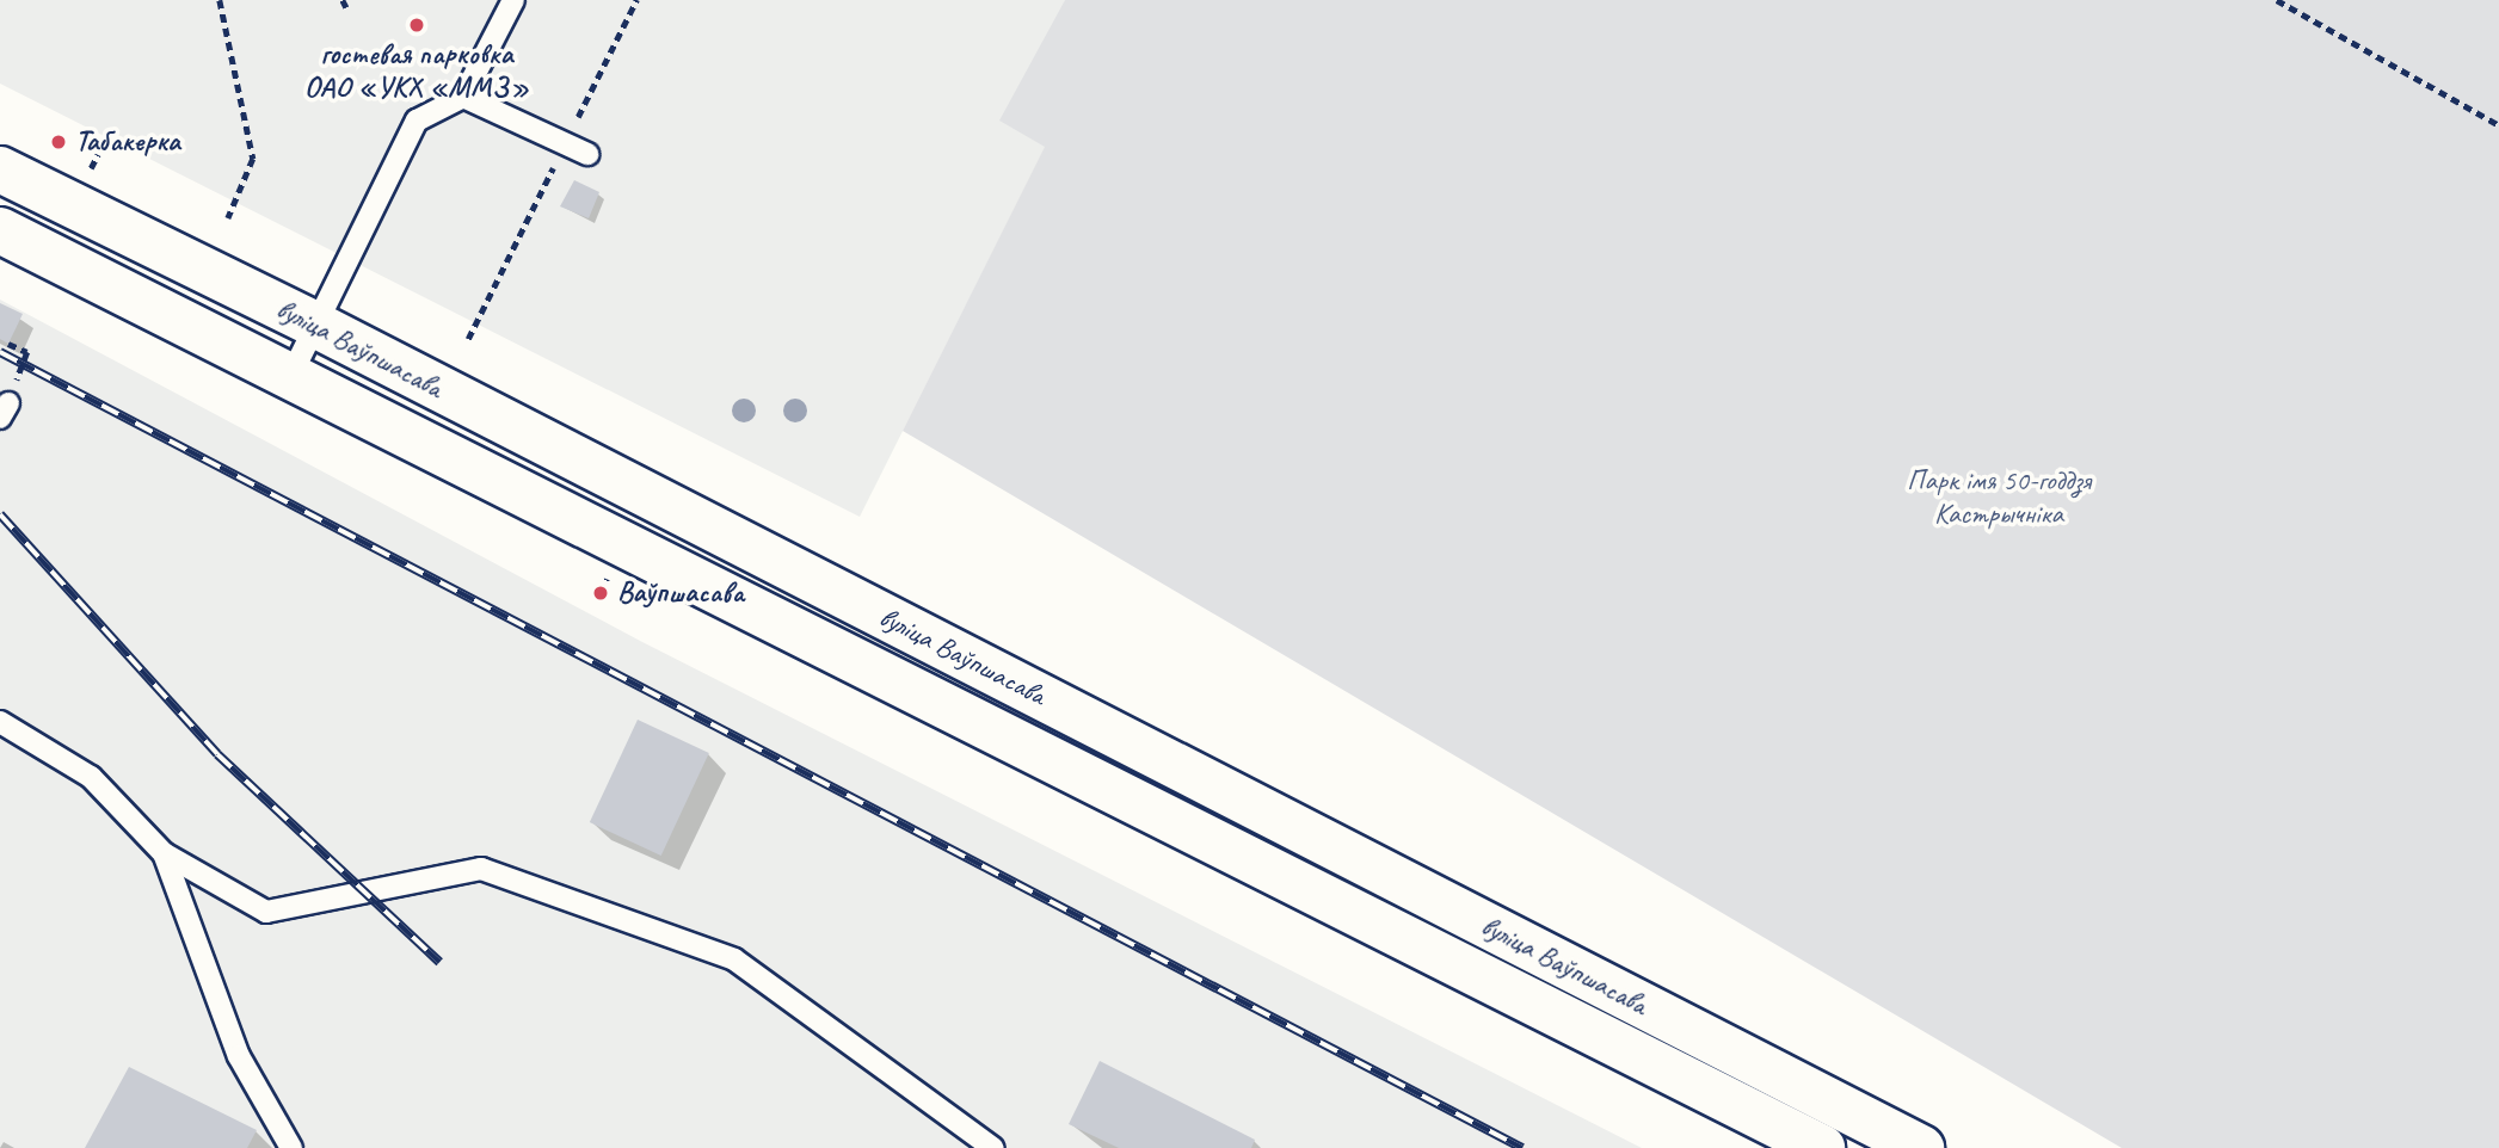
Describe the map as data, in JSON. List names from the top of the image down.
{
  "streets": {
    "main road": ["вуліца Ваўпшасава"]
  },
  "parks": ["Парк імя 50-годдзя Кастрычніка"],
  "places": ["гостевая парковка ОАО «УКХ «ММЗ»", "Табакерка", "Ваўпшасава"]
}
